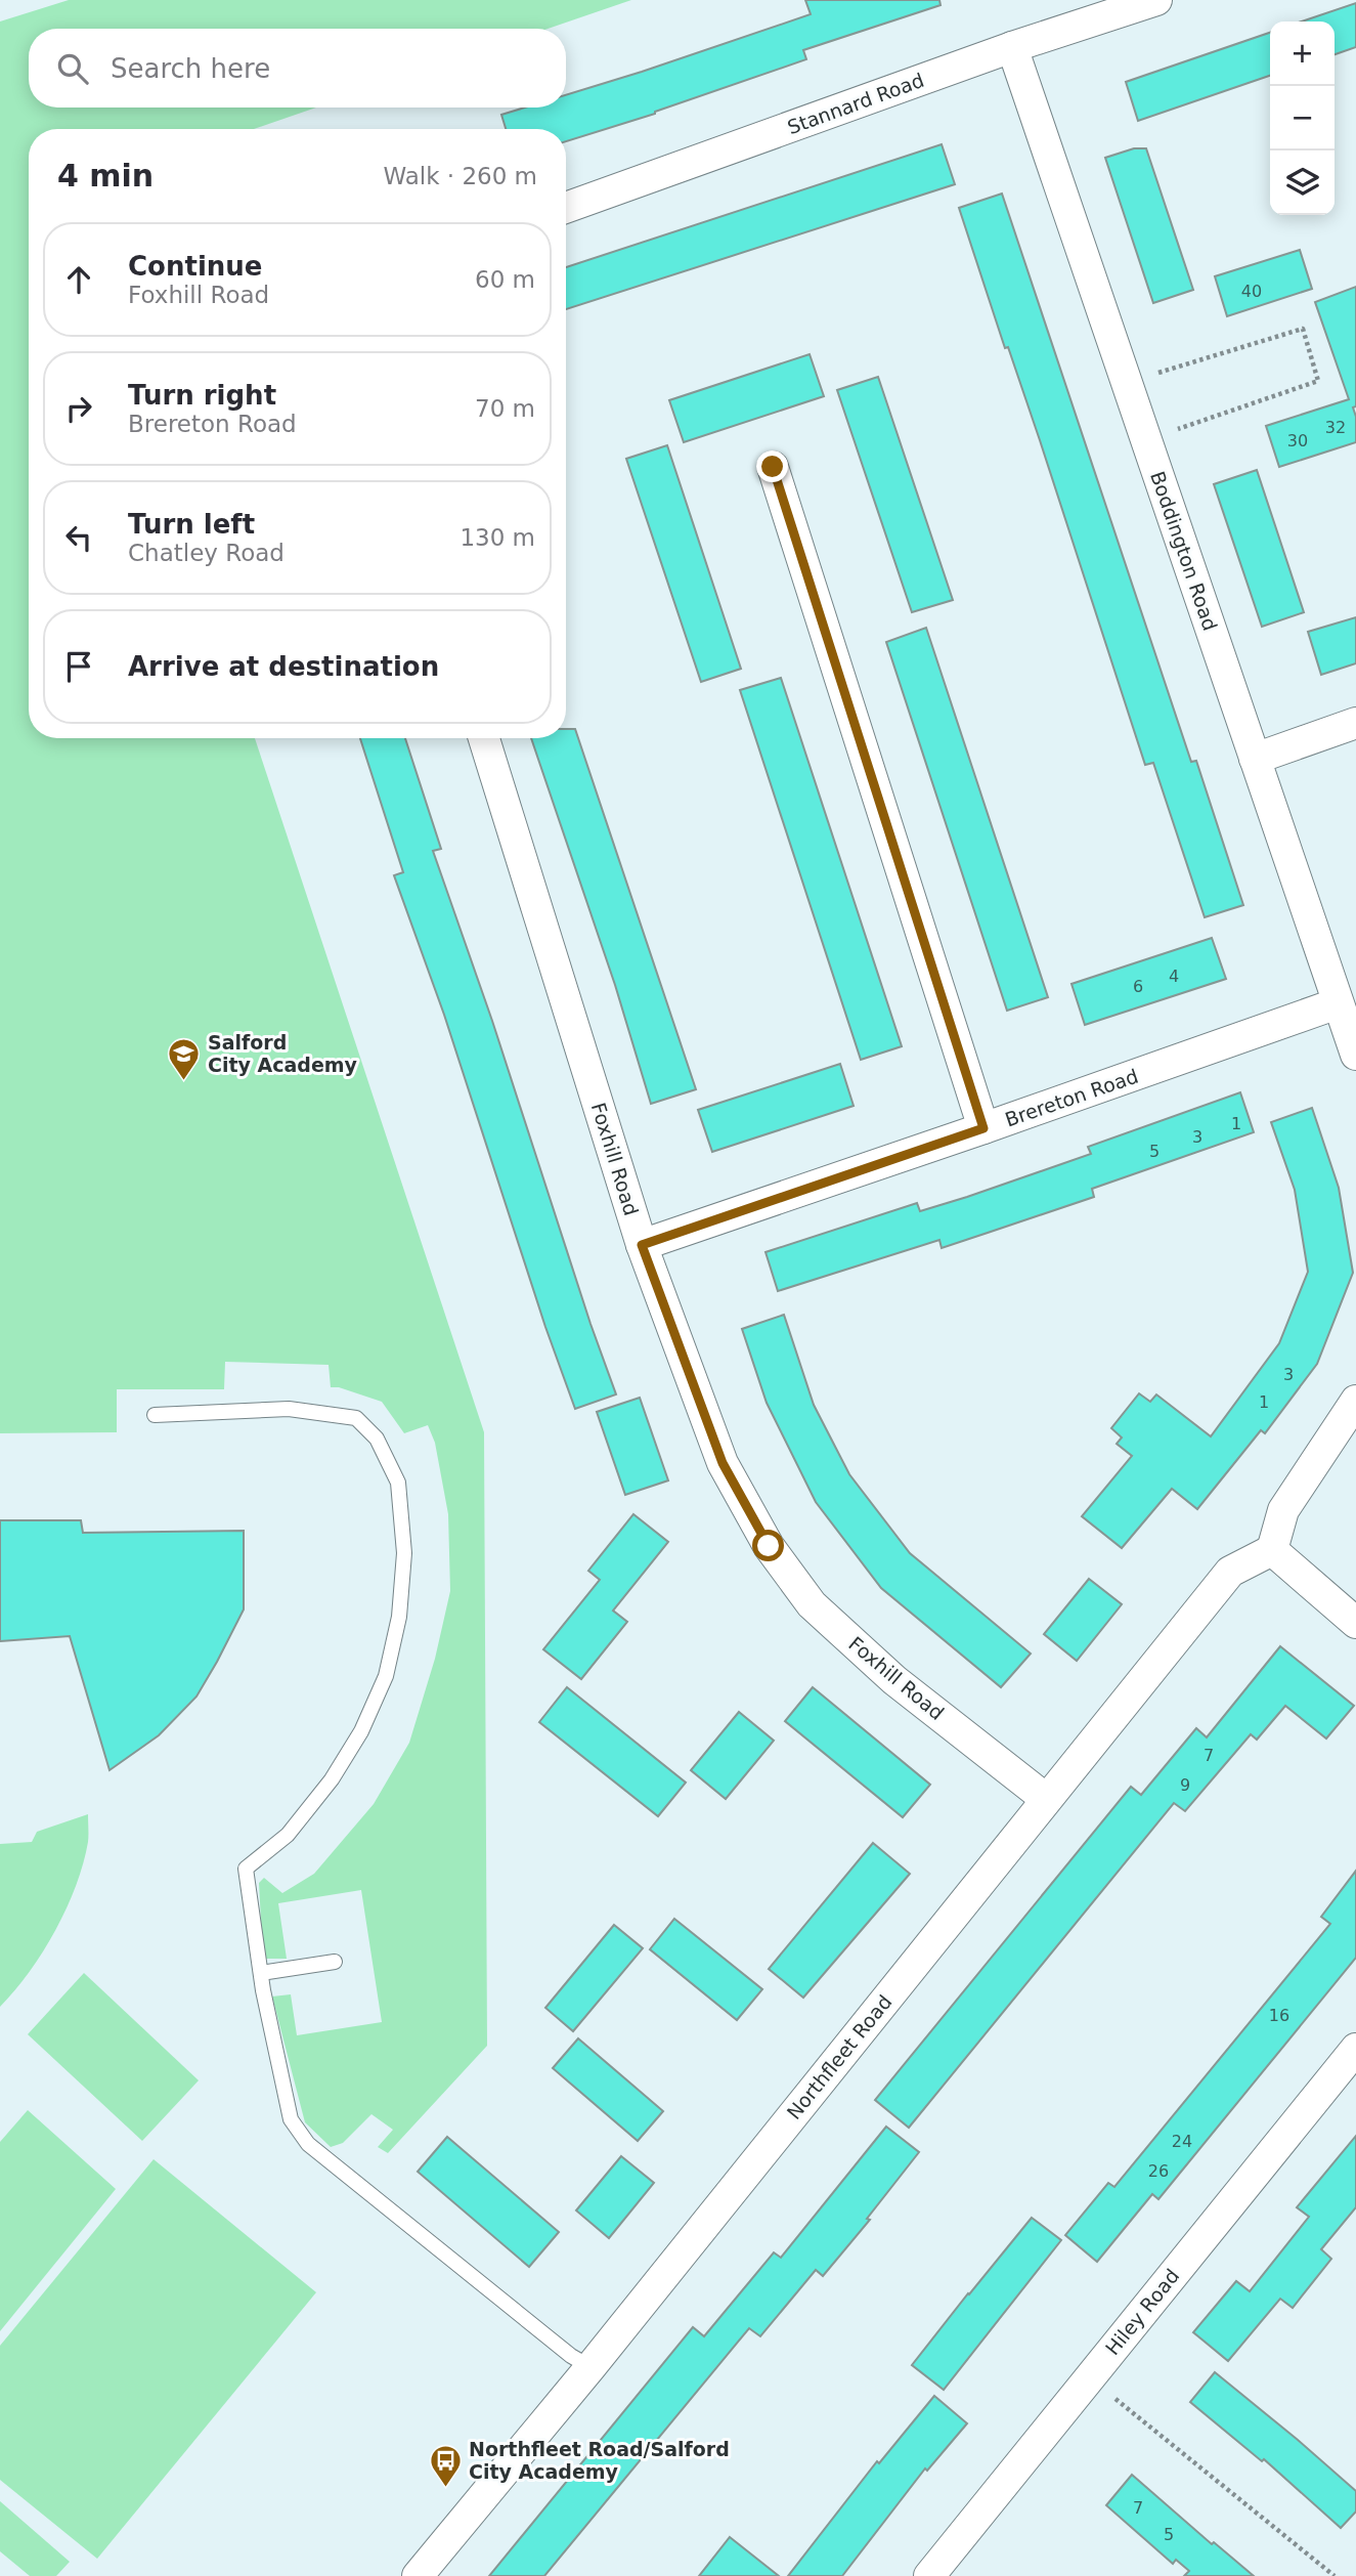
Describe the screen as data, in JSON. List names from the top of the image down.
{
  "streets": {
    "street": [
      "Stannard Road",
      "Boddington Road",
      "Brereton Road",
      "Foxhill Road",
      "Northfleet Road",
      "Hiley Road"
    ]
  },
  "crossings": [
    ["Stannard Road", "Boddington Road"],
    ["Boddington Road", "Brereton Road"],
    ["Brereton Road", "Foxhill Road"],
    ["Foxhill Road", "Northfleet Road"]
  ],
  "places": {
    "school or university": ["Salford City Academy"],
    "bus stop": ["Northfleet Road/Salford City Academy"]
  },
  "house_numbers": [
    "40",
    "32",
    "30",
    "4",
    "6",
    "1",
    "3",
    "5",
    "3",
    "1",
    "7",
    "9",
    "16",
    "24",
    "26",
    "7",
    "5"
  ],
  "page": {
    "map_buttons": ["+", "−"],
    "search": "Search here",
    "heading": ["4 min", "Walk · 260 m"],
    "list": [
      ["Continue", "Foxhill Road", "60 m"],
      ["Turn right", "Brereton Road", "70 m"],
      ["Turn left", "Chatley Road", "130 m"],
      "Arrive at destination"
    ]
  }
}
